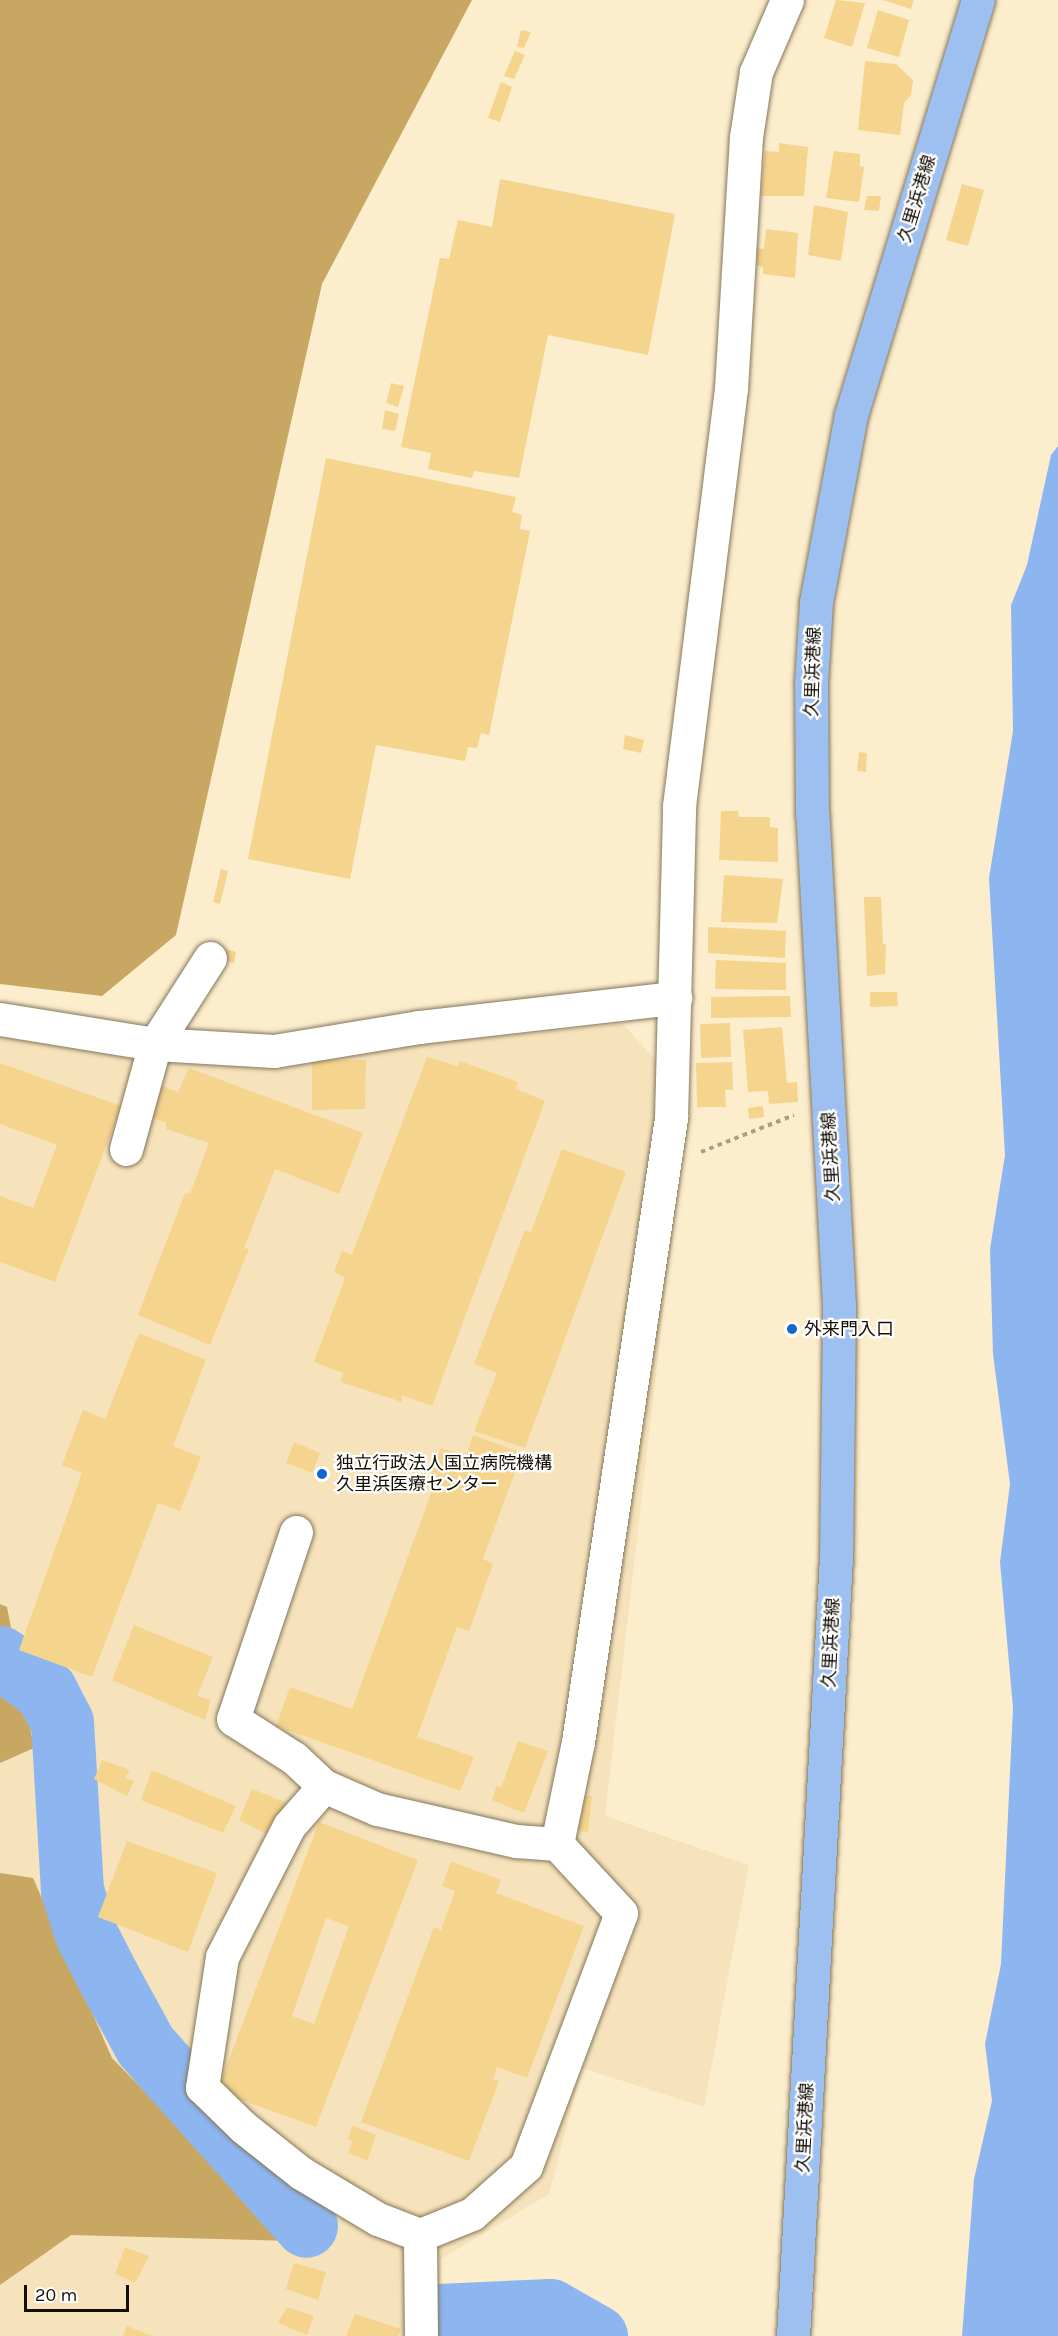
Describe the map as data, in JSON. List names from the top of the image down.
{
  "streets": {
    "main road": ["久里浜港線"]
  },
  "places": ["外来門入口", "独立行政法人国立病院機構 久里浜医療センター"],
  "scale_bar": "20 m"
}
